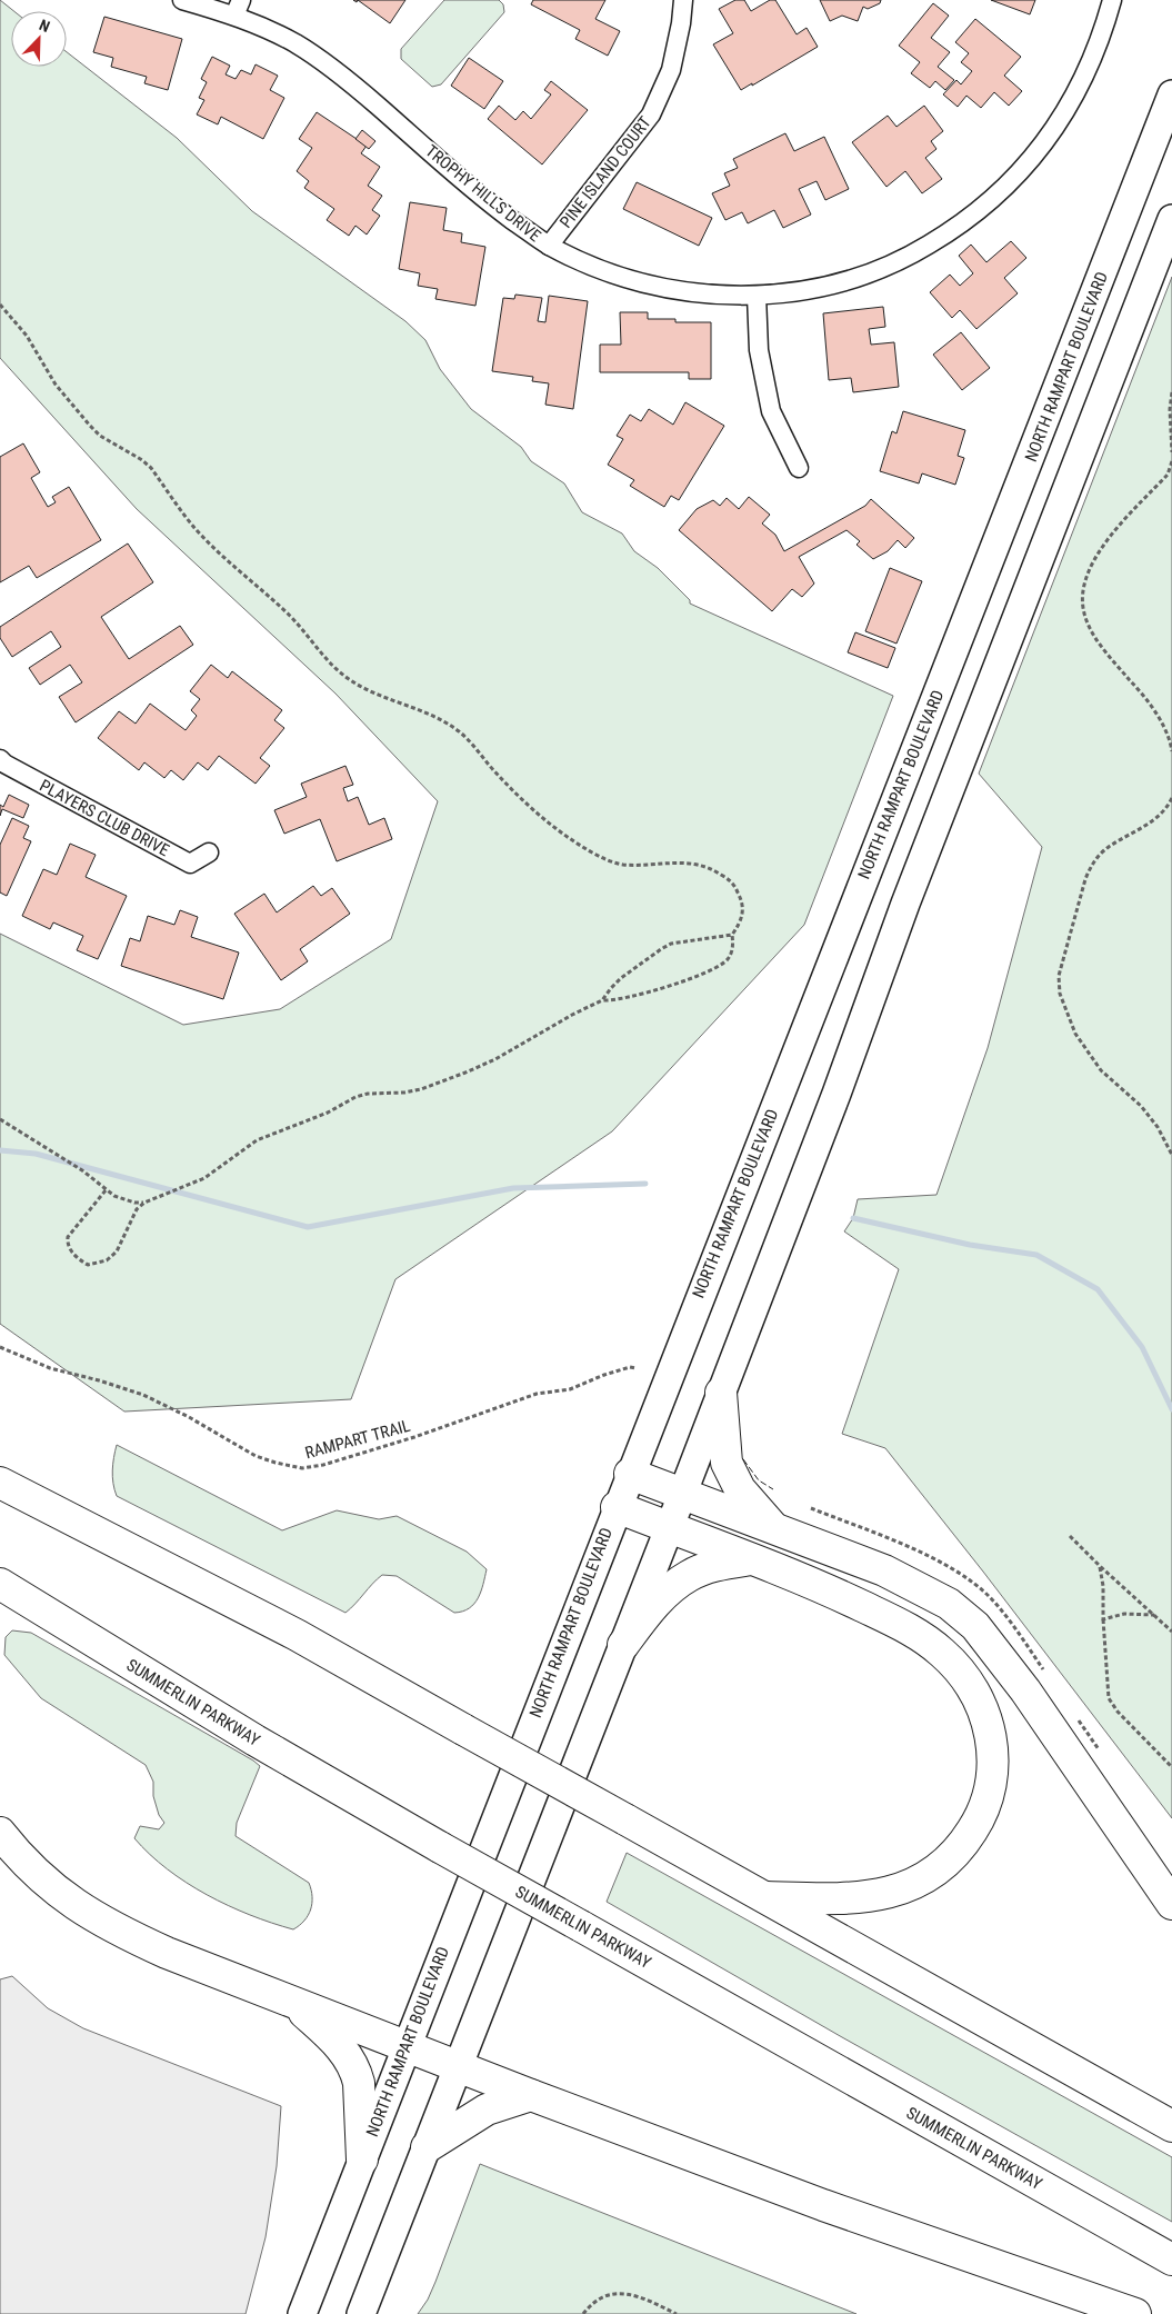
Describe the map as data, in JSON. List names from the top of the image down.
{
  "streets": {
    "highway": ["SUMMERLIN PARKWAY"],
    "main road": ["NORTH RAMPART BOULEVARD"],
    "street": ["PINE ISLAND COURT", "TROPHY HILLS DRIVE", "PLAYERS CLUB DRIVE"],
    "path": ["RAMPART TRAIL"]
  },
  "crossings": [
    ["PINE ISLAND COURT", "TROPHY HILLS DRIVE"]
  ],
  "north": "top right"
}
